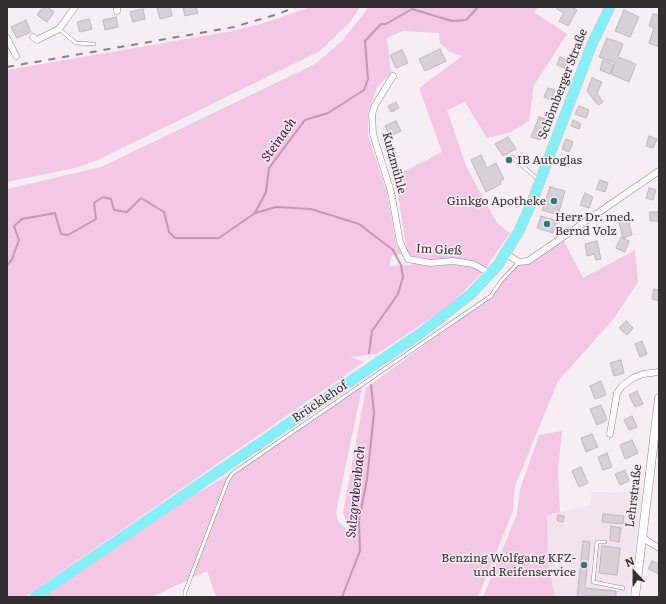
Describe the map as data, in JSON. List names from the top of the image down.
{
  "streets": {
    "main road": ["Schömberger Straße"],
    "street": ["Kutzmühle", "Im Gieß", "Lehrstraße"],
    "lane": ["Brücklehof"]
  },
  "crossings": [
    ["Schömberger Straße", "Im Gieß"],
    ["Kutzmühle", "Im Gieß"]
  ],
  "water": ["Steinach", "Sulzgrabenbach"],
  "places": [
    "IB Autoglas",
    "Ginkgo Apotheke",
    "Herr Dr. med. Bernd Volz",
    "Benzing Wolfgang KFZ- und Reifenservice"
  ],
  "north": "top"
}
